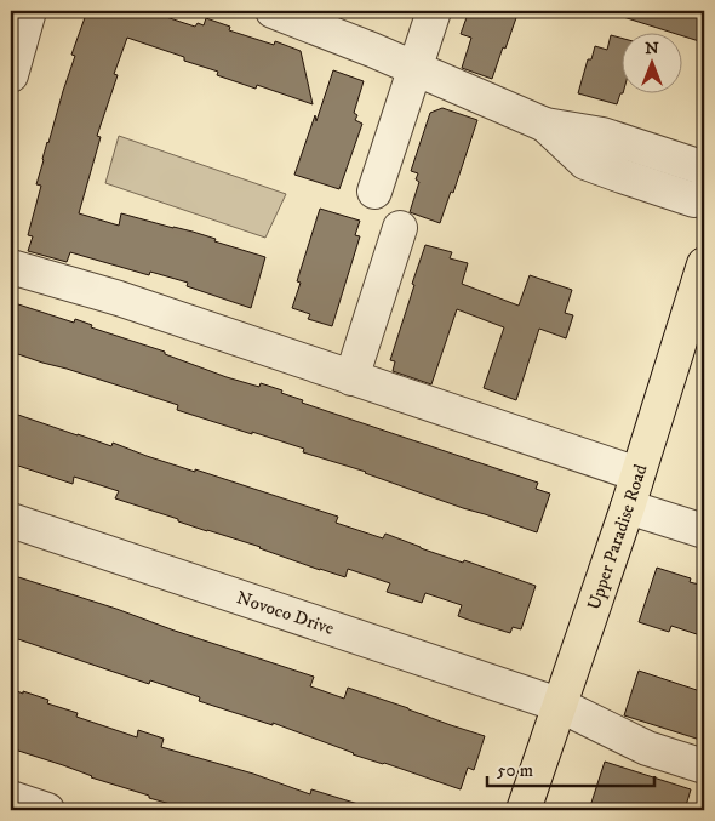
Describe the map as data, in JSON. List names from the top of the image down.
{
  "streets": {
    "main road": ["Upper Paradise Road"],
    "street": ["Novoco Drive"]
  },
  "crossings": [
    ["Upper Paradise Road", "Novoco Drive"]
  ],
  "scale_bar": "50 m",
  "north": "top"
}
